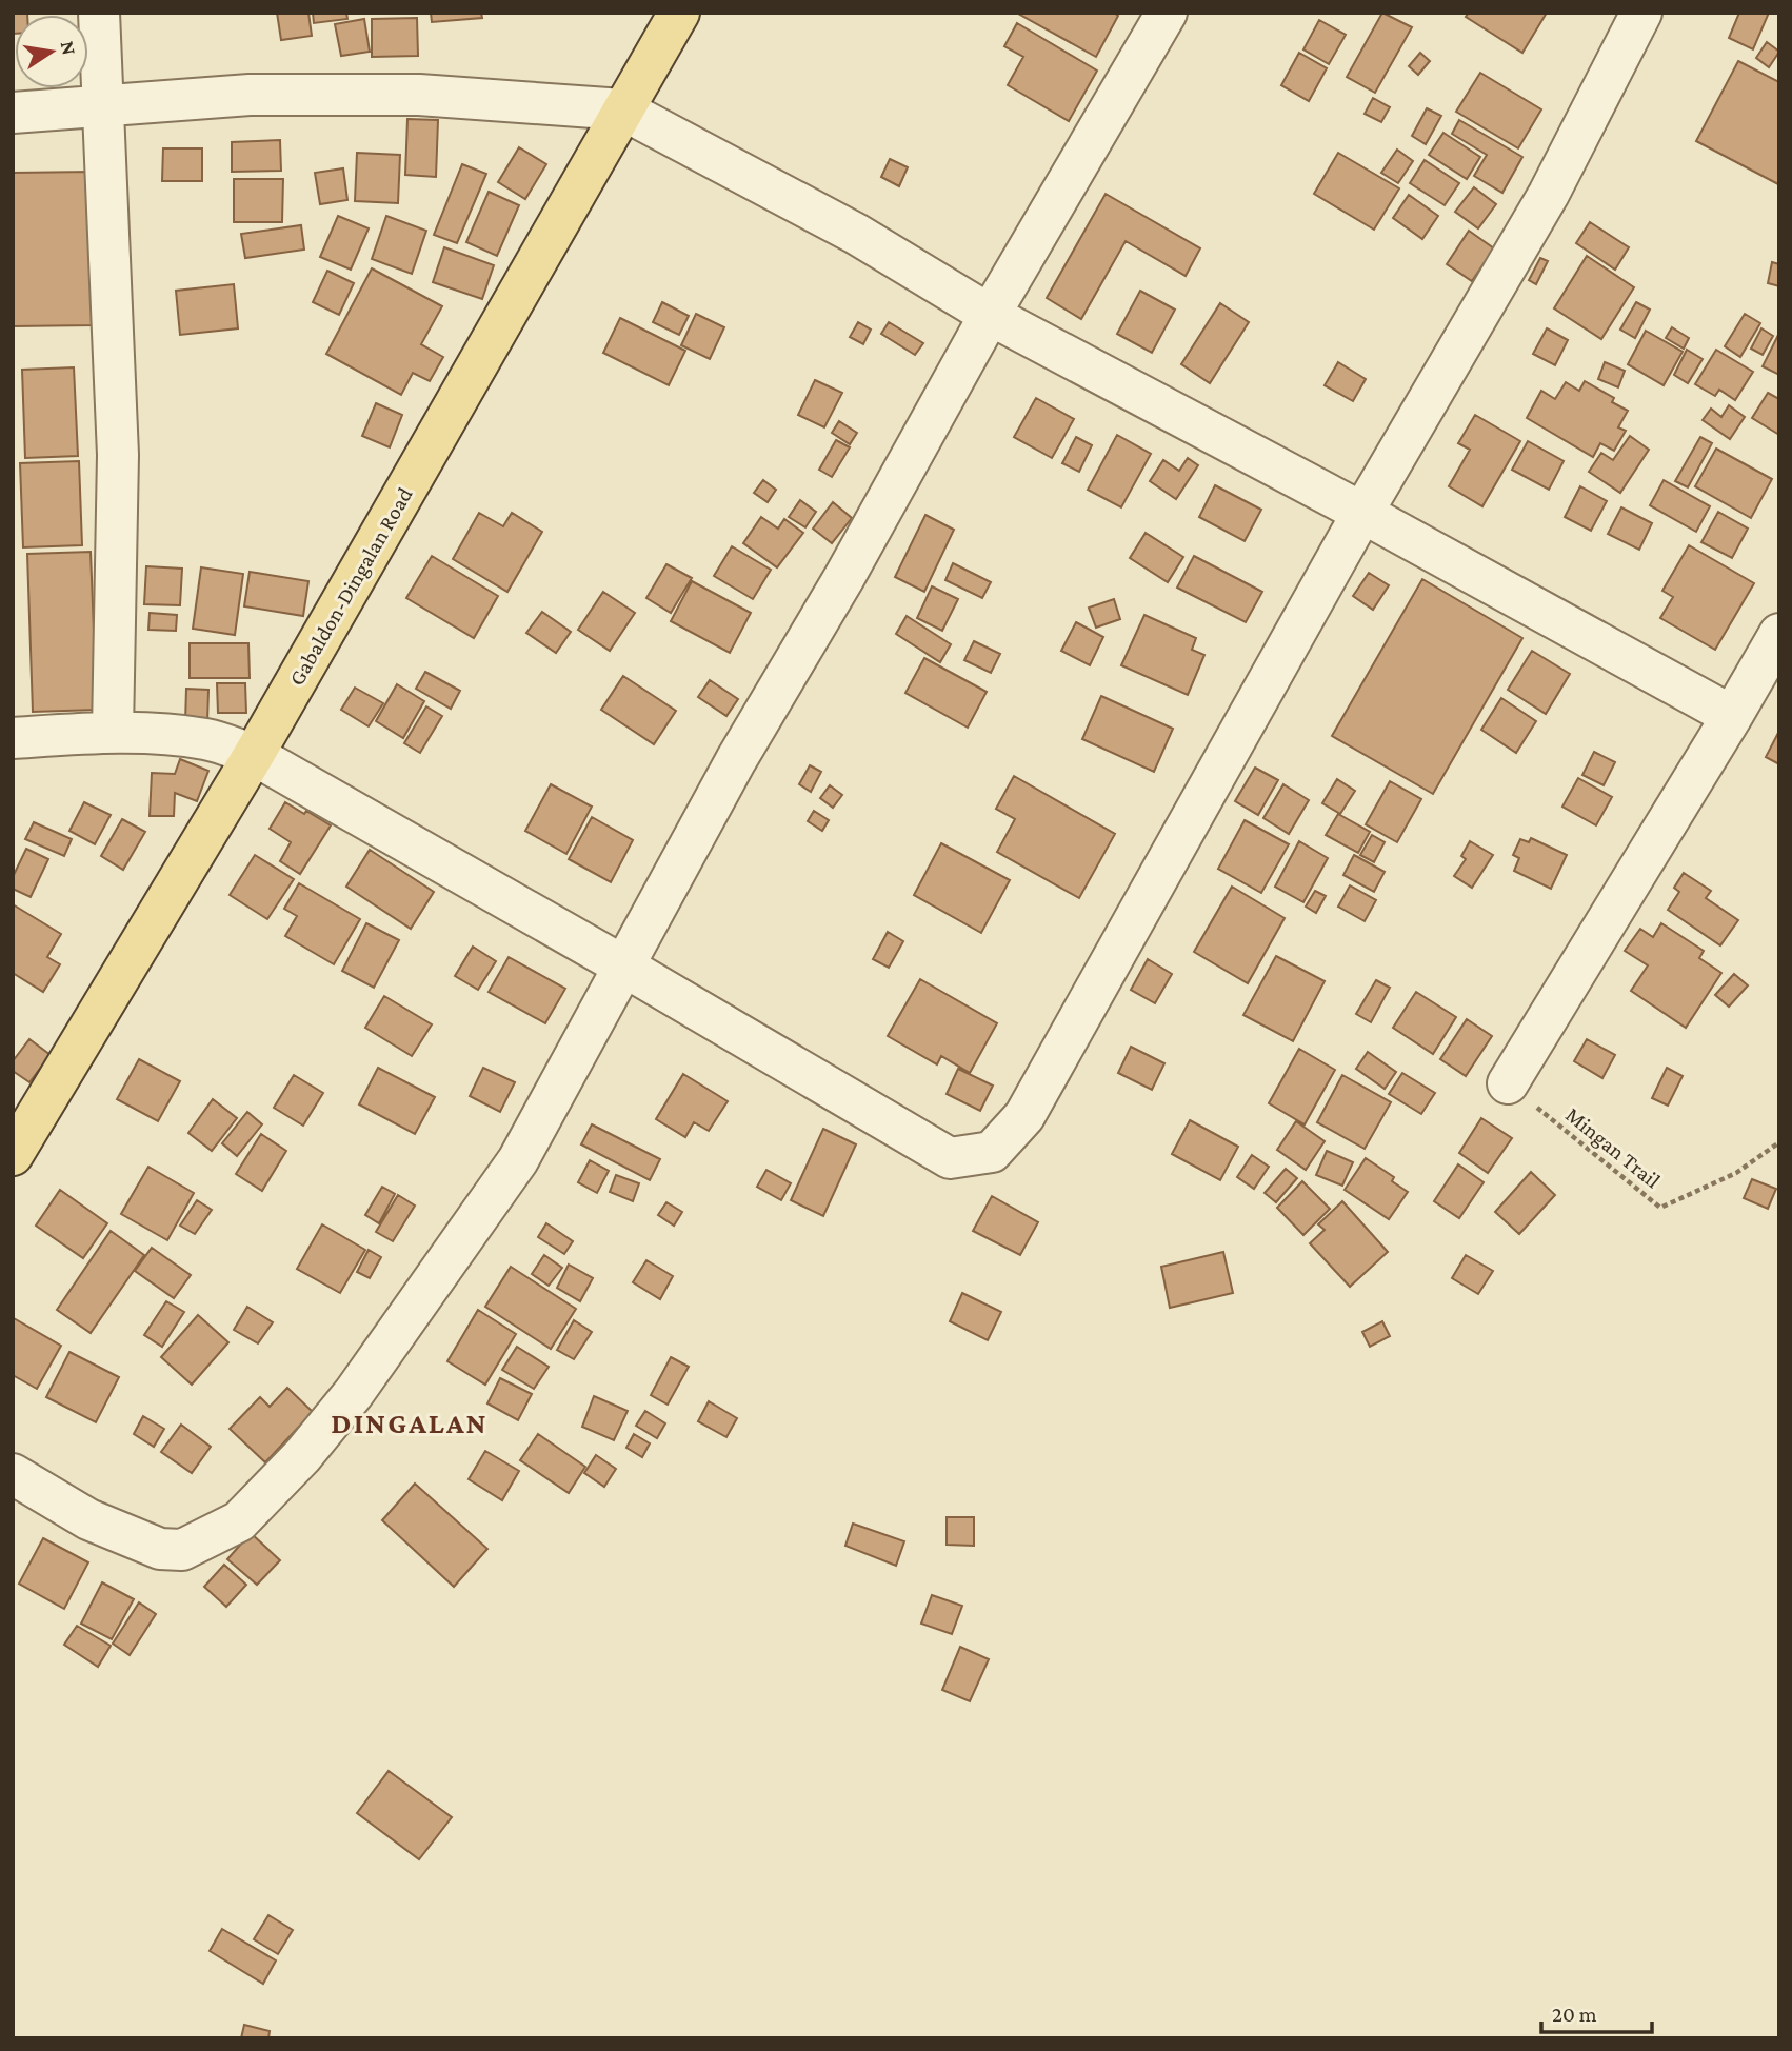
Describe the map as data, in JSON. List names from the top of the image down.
{
  "streets": {
    "main road": ["Gabaldon-Dingalan Road"],
    "path": ["Mingan Trail"]
  },
  "districts": ["DINGALAN"],
  "scale_bar": "20 m",
  "north": "right"
}
